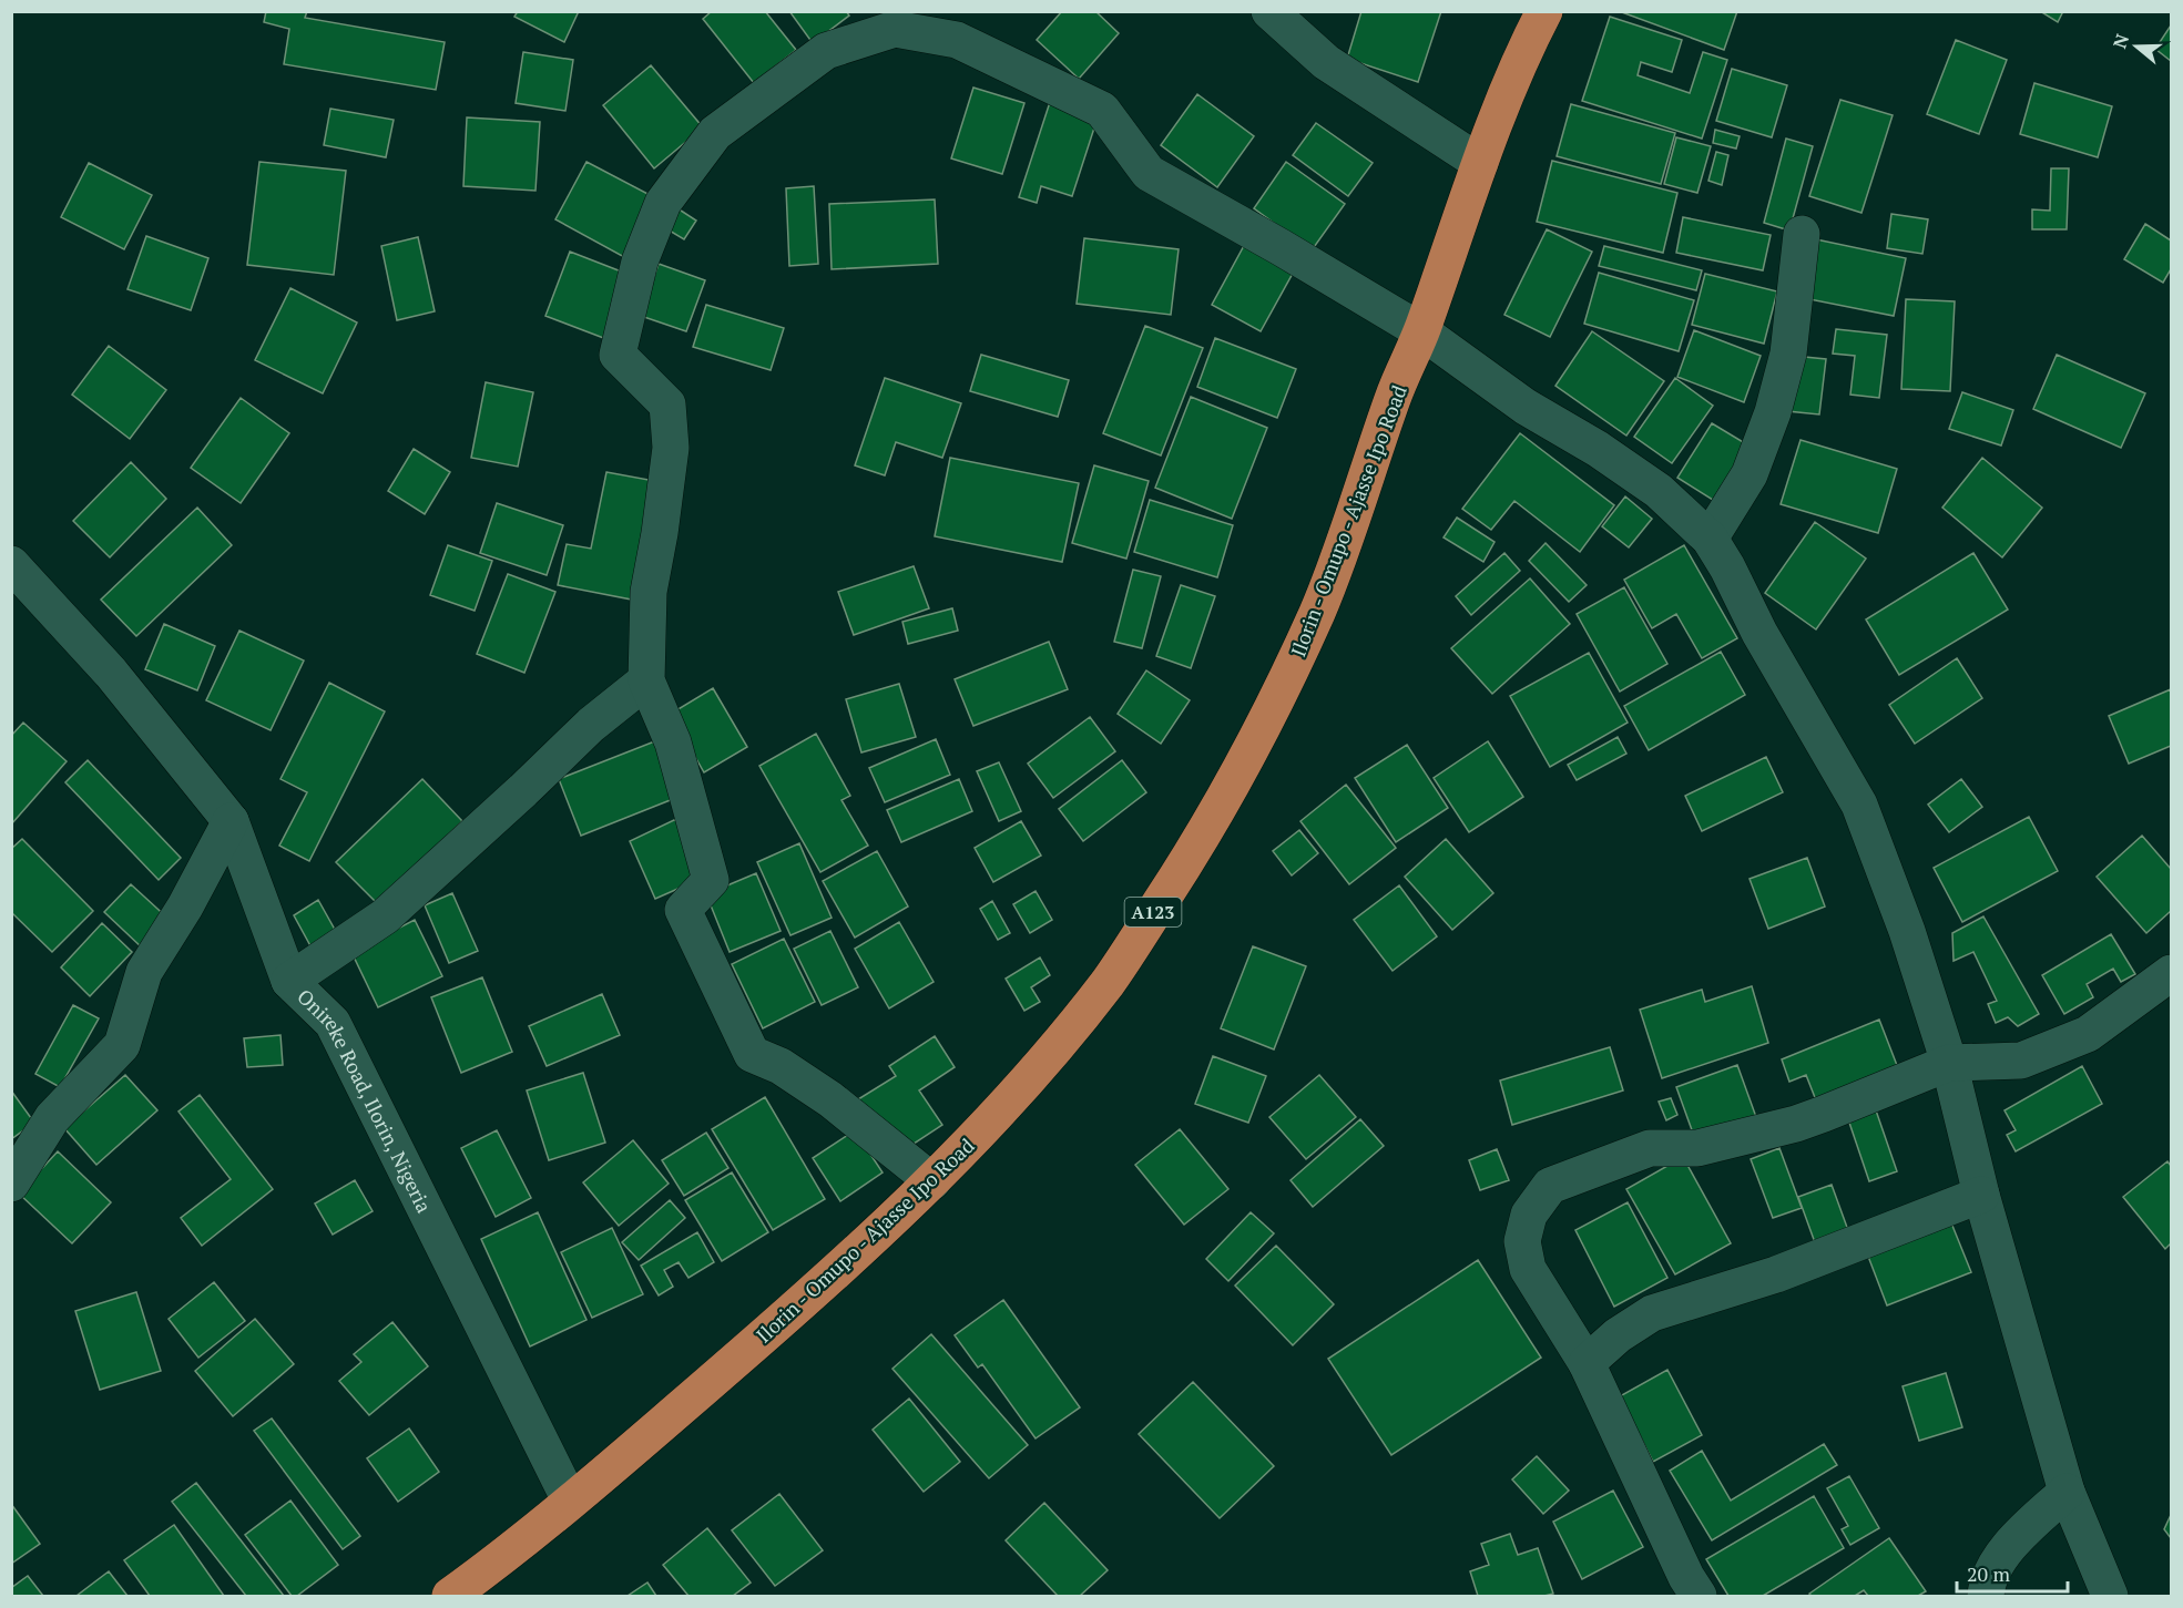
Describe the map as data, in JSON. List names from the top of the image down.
{
  "streets": {
    "highway": ["Ilorin - Omupo - Ajasse Ipo Road", "A123"],
    "street": ["Onireke Road, Ilorin, Nigeria"]
  },
  "crossings": [
    ["Ilorin - Omupo - Ajasse Ipo Road", "Onireke Road, Ilorin, Nigeria"]
  ],
  "scale_bar": "20 m",
  "north": "left"
}
